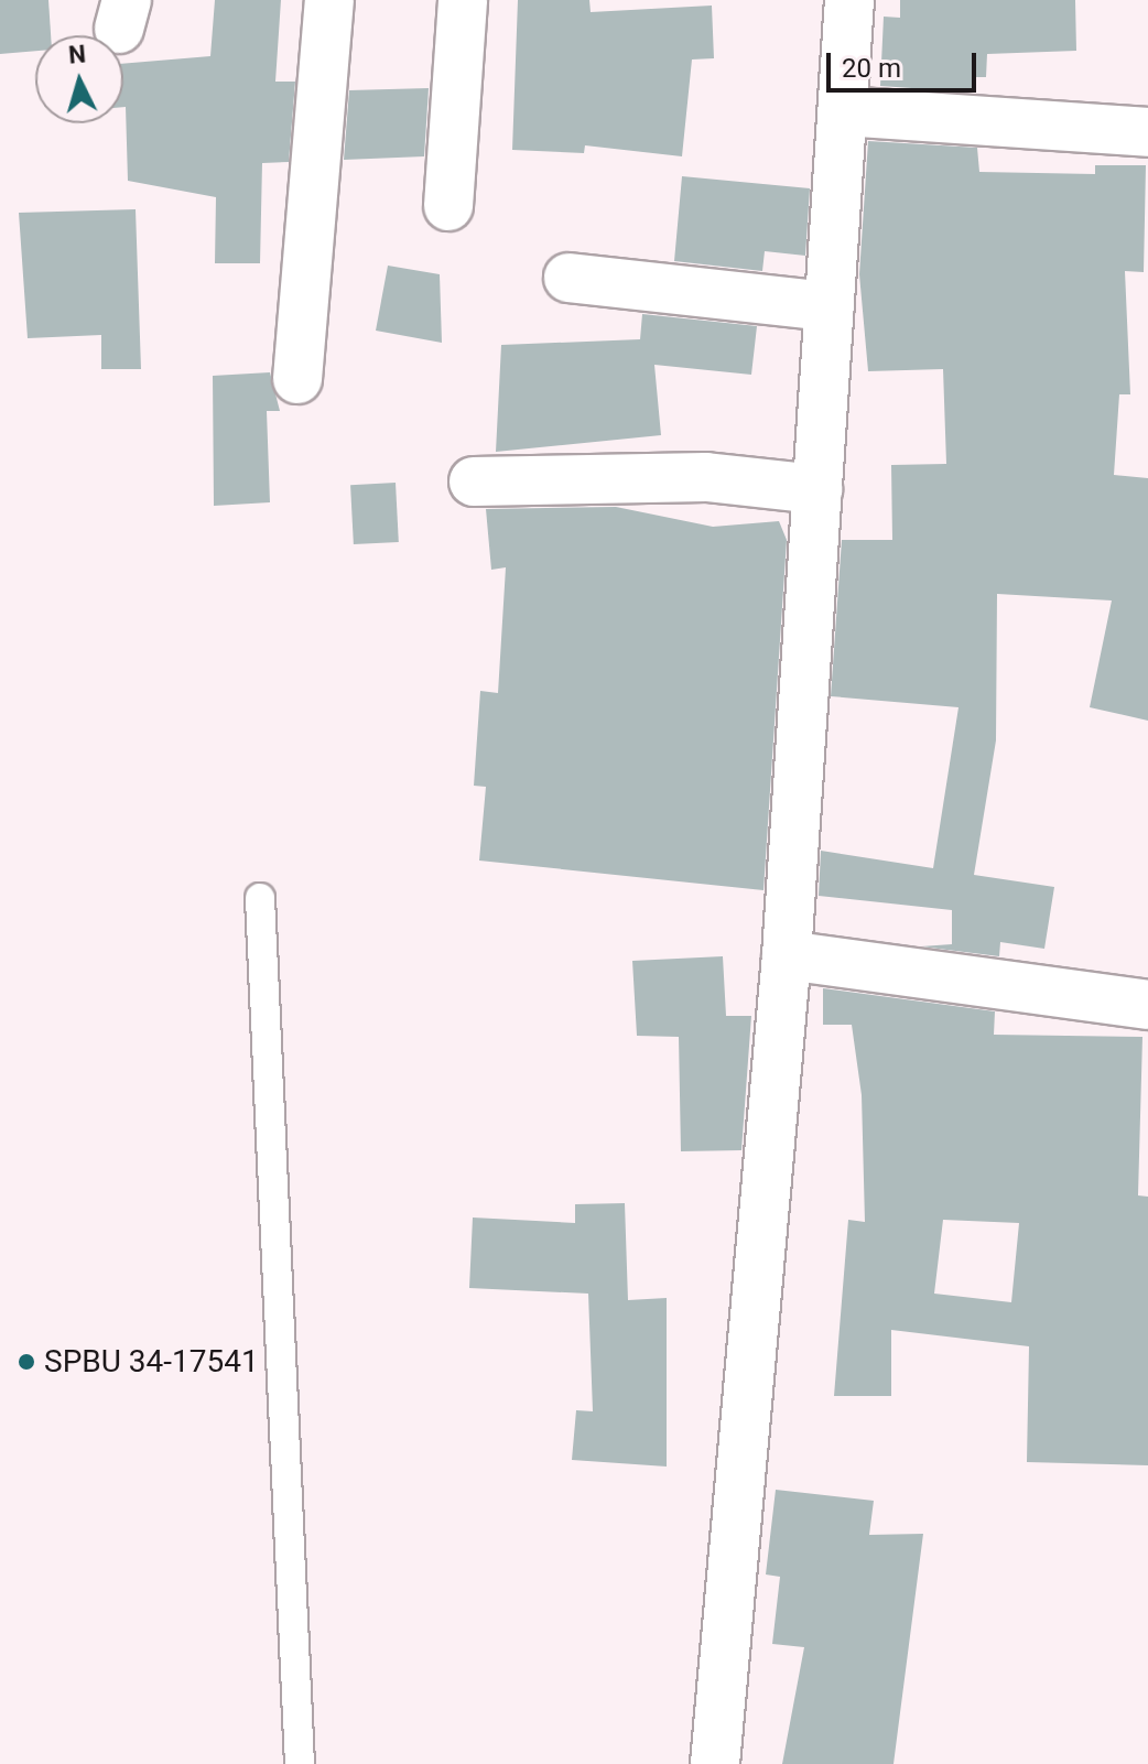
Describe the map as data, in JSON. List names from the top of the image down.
{
  "places": ["SPBU 34-17541"],
  "scale_bar": "20 m",
  "north": "top"
}
